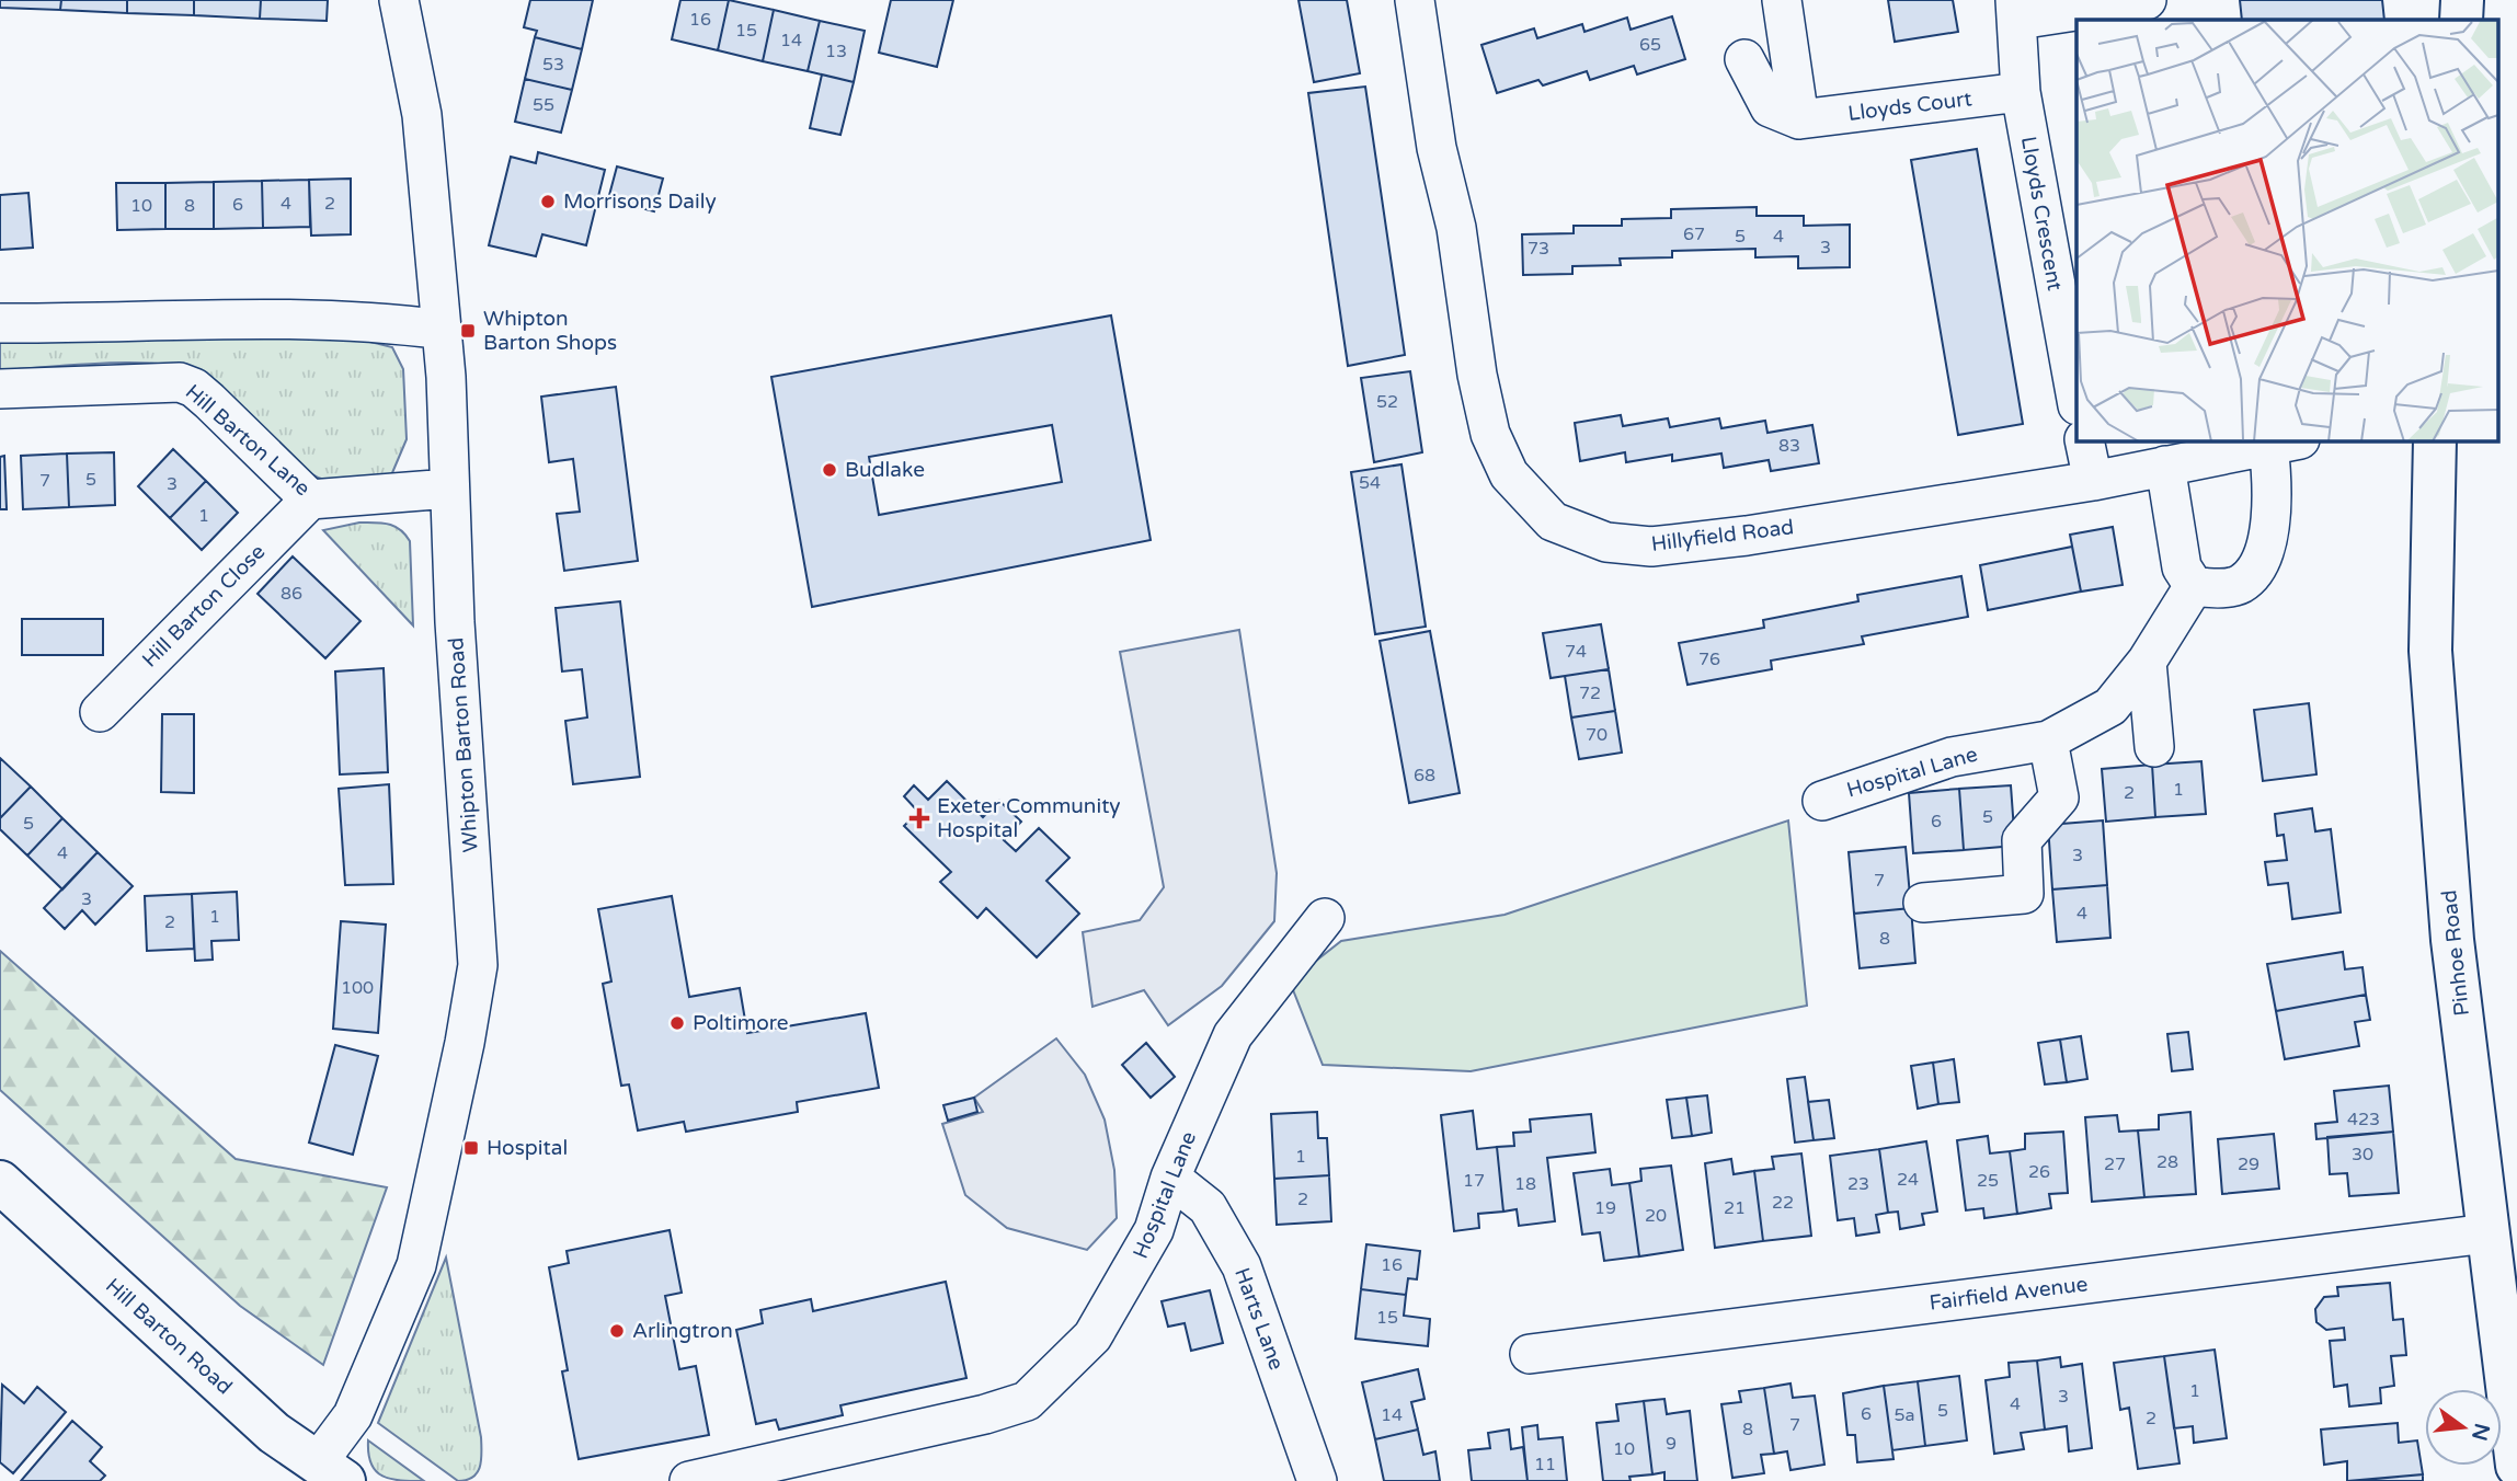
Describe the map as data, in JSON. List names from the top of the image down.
{
  "streets": {
    "main road": ["Pinhoe Road", "Hill Barton Road"],
    "street": [
      "Lloyds Court",
      "Lloyds Crescent",
      "Hill Barton Lane",
      "Hillyfield Road",
      "Hill Barton Close",
      "Whipton Barton Road",
      "Hospital Lane",
      "Fairfield Avenue",
      "Harts Lane"
    ]
  },
  "crossings": [
    ["Lloyds Court", "Lloyds Crescent"],
    ["Hill Barton Lane", "Hill Barton Close"],
    ["Hill Barton Lane", "Whipton Barton Road"],
    ["Whipton Barton Road", "Hill Barton Road"],
    ["Hospital Lane", "Harts Lane"],
    ["Pinhoe Road", "Fairfield Avenue"]
  ],
  "places": {
    "other": [
      "Morrisons Daily",
      "Budlake",
      "Poltimore",
      "Arlingtron"
    ],
    "transit": ["Whipton Barton Shops", "Hospital"],
    "health": ["Exeter Community Hospital"]
  },
  "house_numbers": [
    "16",
    "15",
    "14",
    "65",
    "13",
    "53",
    "55",
    "4",
    "2",
    "6",
    "10",
    "8",
    "67",
    "5",
    "4",
    "3",
    "73",
    "52",
    "83",
    "5",
    "7",
    "54",
    "3",
    "1",
    "86",
    "74",
    "76",
    "72",
    "70",
    "68",
    "1",
    "2",
    "5",
    "6",
    "5",
    "4",
    "3",
    "7",
    "3",
    "4",
    "1",
    "2",
    "8",
    "100",
    "423",
    "30",
    "1",
    "28",
    "27",
    "29",
    "26",
    "24",
    "17",
    "25",
    "18",
    "23",
    "2",
    "22",
    "19",
    "21",
    "20",
    "16",
    "15",
    "1",
    "3",
    "4",
    "5",
    "6",
    "14",
    "5a",
    "2",
    "7",
    "8",
    "9",
    "10",
    "11"
  ],
  "north": "right"
}
